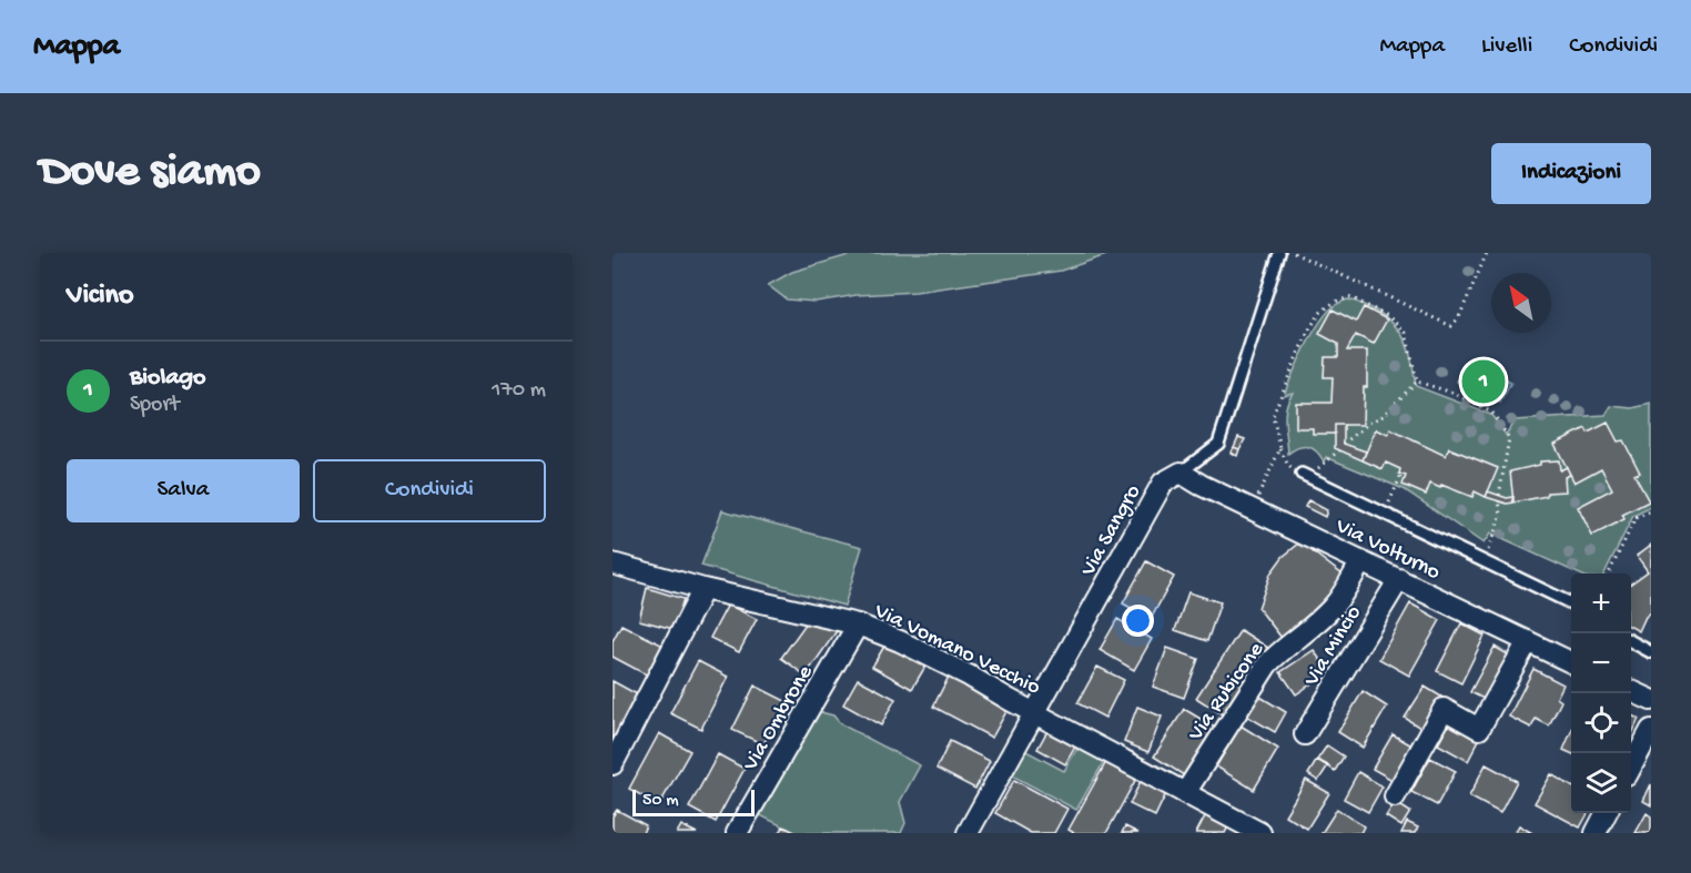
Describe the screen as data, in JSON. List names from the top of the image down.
{
  "streets": {
    "street": [
      "Via Sangro",
      "Via Volturno",
      "Via Mincio",
      "Via Vomano Vecchio",
      "Via Rubicone",
      "Via Ombrone"
    ]
  },
  "crossings": [
    ["Via Sangro", "Via Volturno"],
    ["Via Sangro", "Via Vomano Vecchio"],
    ["Via Volturno", "Via Mincio"],
    ["Via Volturno", "Via Rubicone"],
    ["Via Vomano Vecchio", "Via Rubicone"],
    ["Via Vomano Vecchio", "Via Ombrone"]
  ],
  "scale_bar": "50 m",
  "north": "top left",
  "page": {
    "header": "Mappa",
    "nav": ["Mappa", "Livelli", "Condividi"],
    "buttons": [
      "Indicazioni",
      ["Salva", "Condividi"]
    ],
    "title": "Dove siamo",
    "heading": "Vicino",
    "list": [
      {
        "mark": "1",
        "name": "Biolago",
        "note": "Sport",
        "value": "170 m"
      }
    ],
    "pins": "1",
    "map_buttons": ["+", "−"],
    "scale": "50 m"
  }
}
